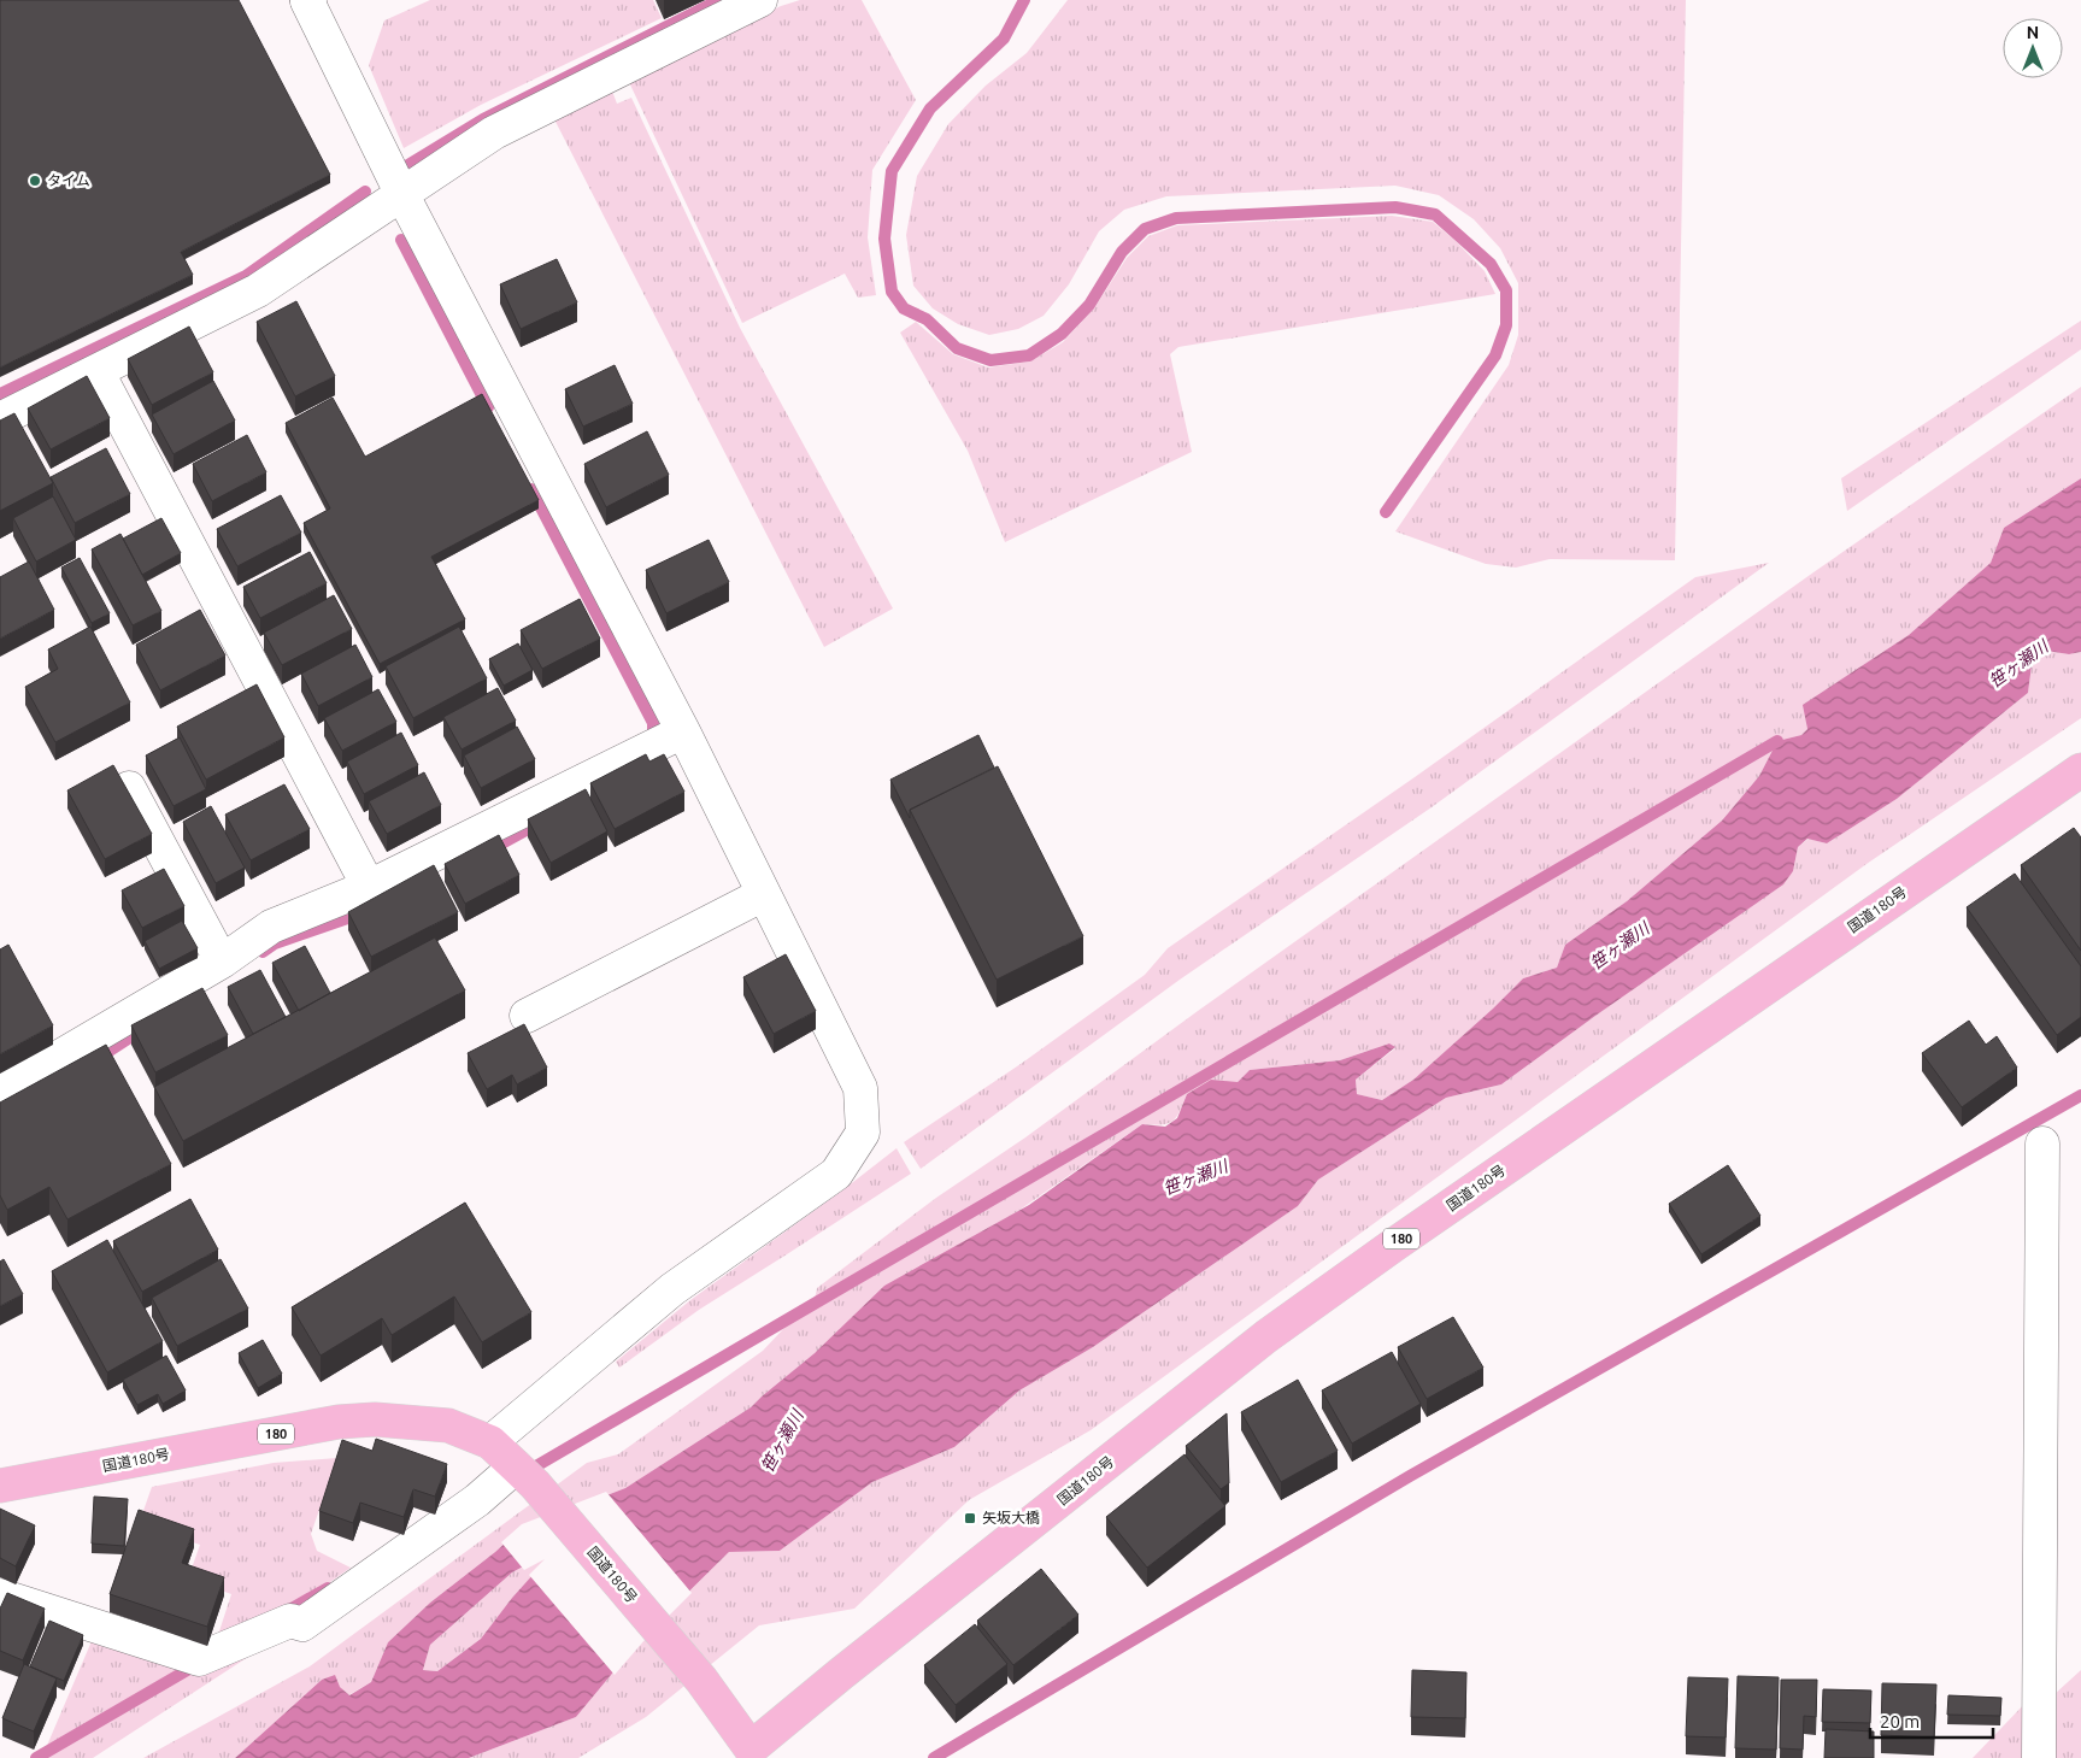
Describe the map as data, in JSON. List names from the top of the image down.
{
  "streets": {
    "highway": ["国道180号", "180"]
  },
  "water": ["笹ヶ瀬川"],
  "places": {
    "other": ["タイム"],
    "transit": ["矢坂大橋"]
  },
  "scale_bar": "20 m",
  "north": "top"
}
